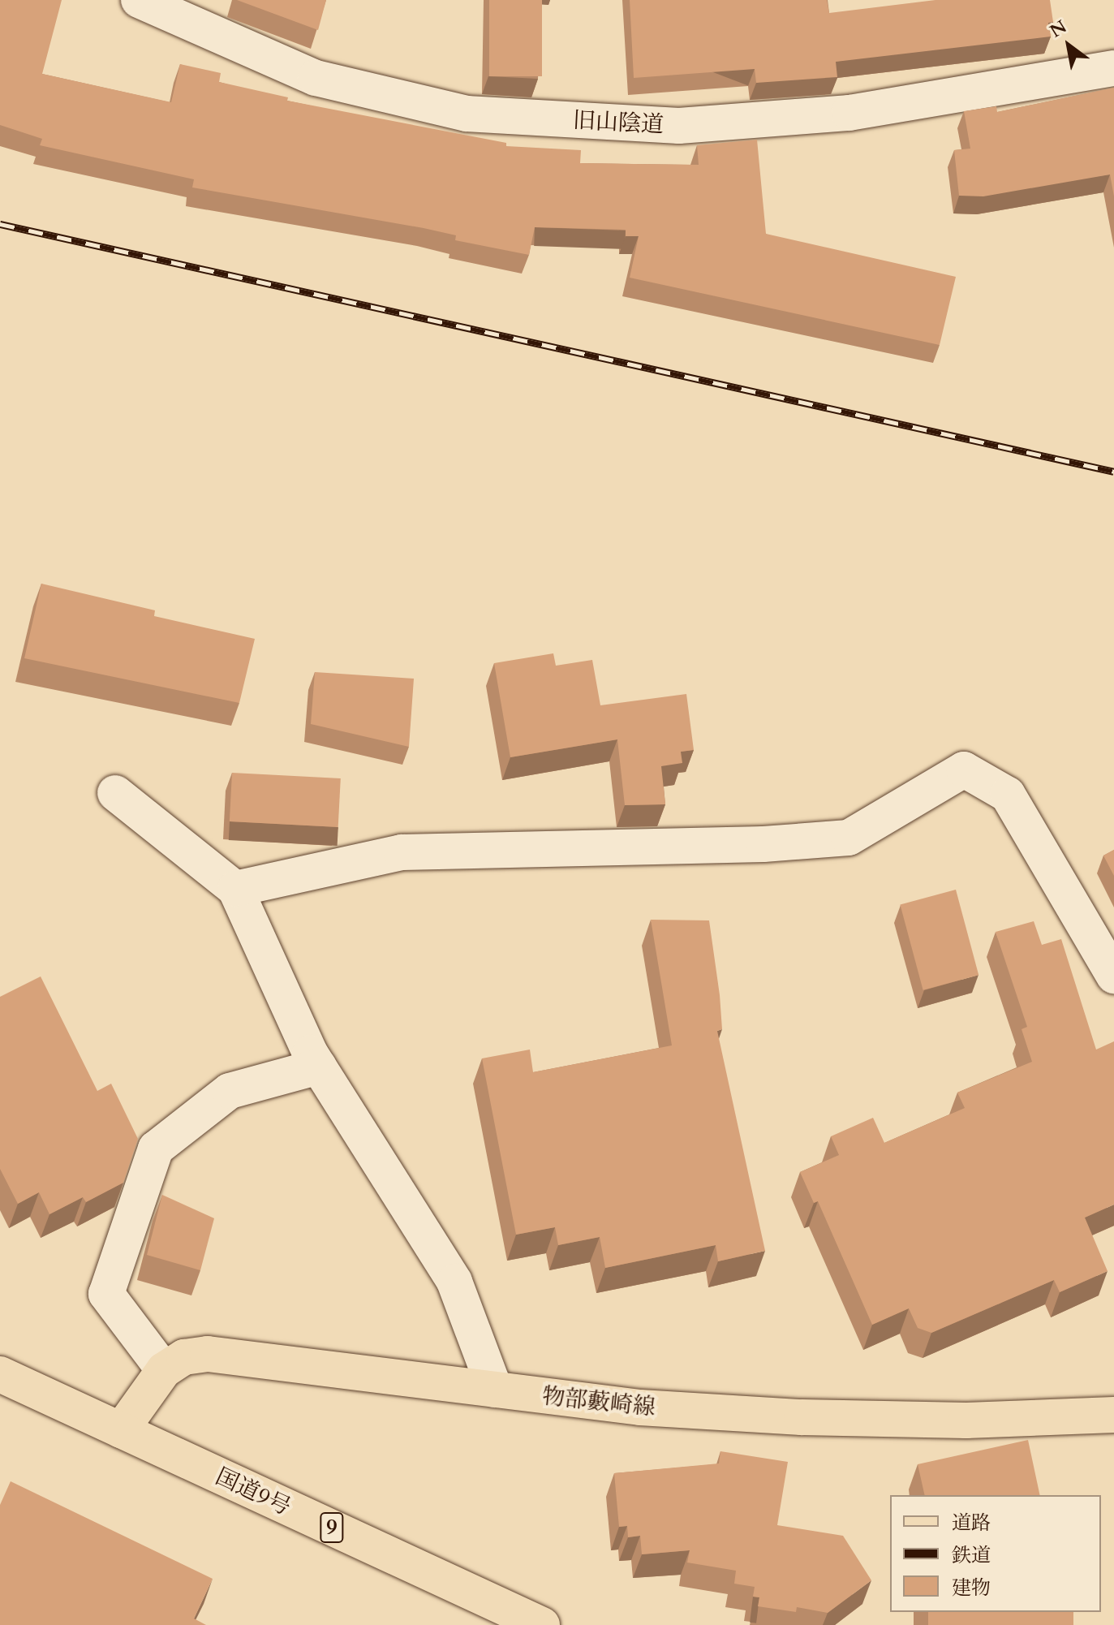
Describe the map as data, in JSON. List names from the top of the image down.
{
  "streets": {
    "main road": ["物部藪崎線", "国道9号", "9"],
    "street": ["旧山陰道"]
  },
  "crossings": [
    ["物部藪崎線", "国道9号"]
  ],
  "legend": ["道路", "鉄道", "建物"],
  "north": "top left"
}
